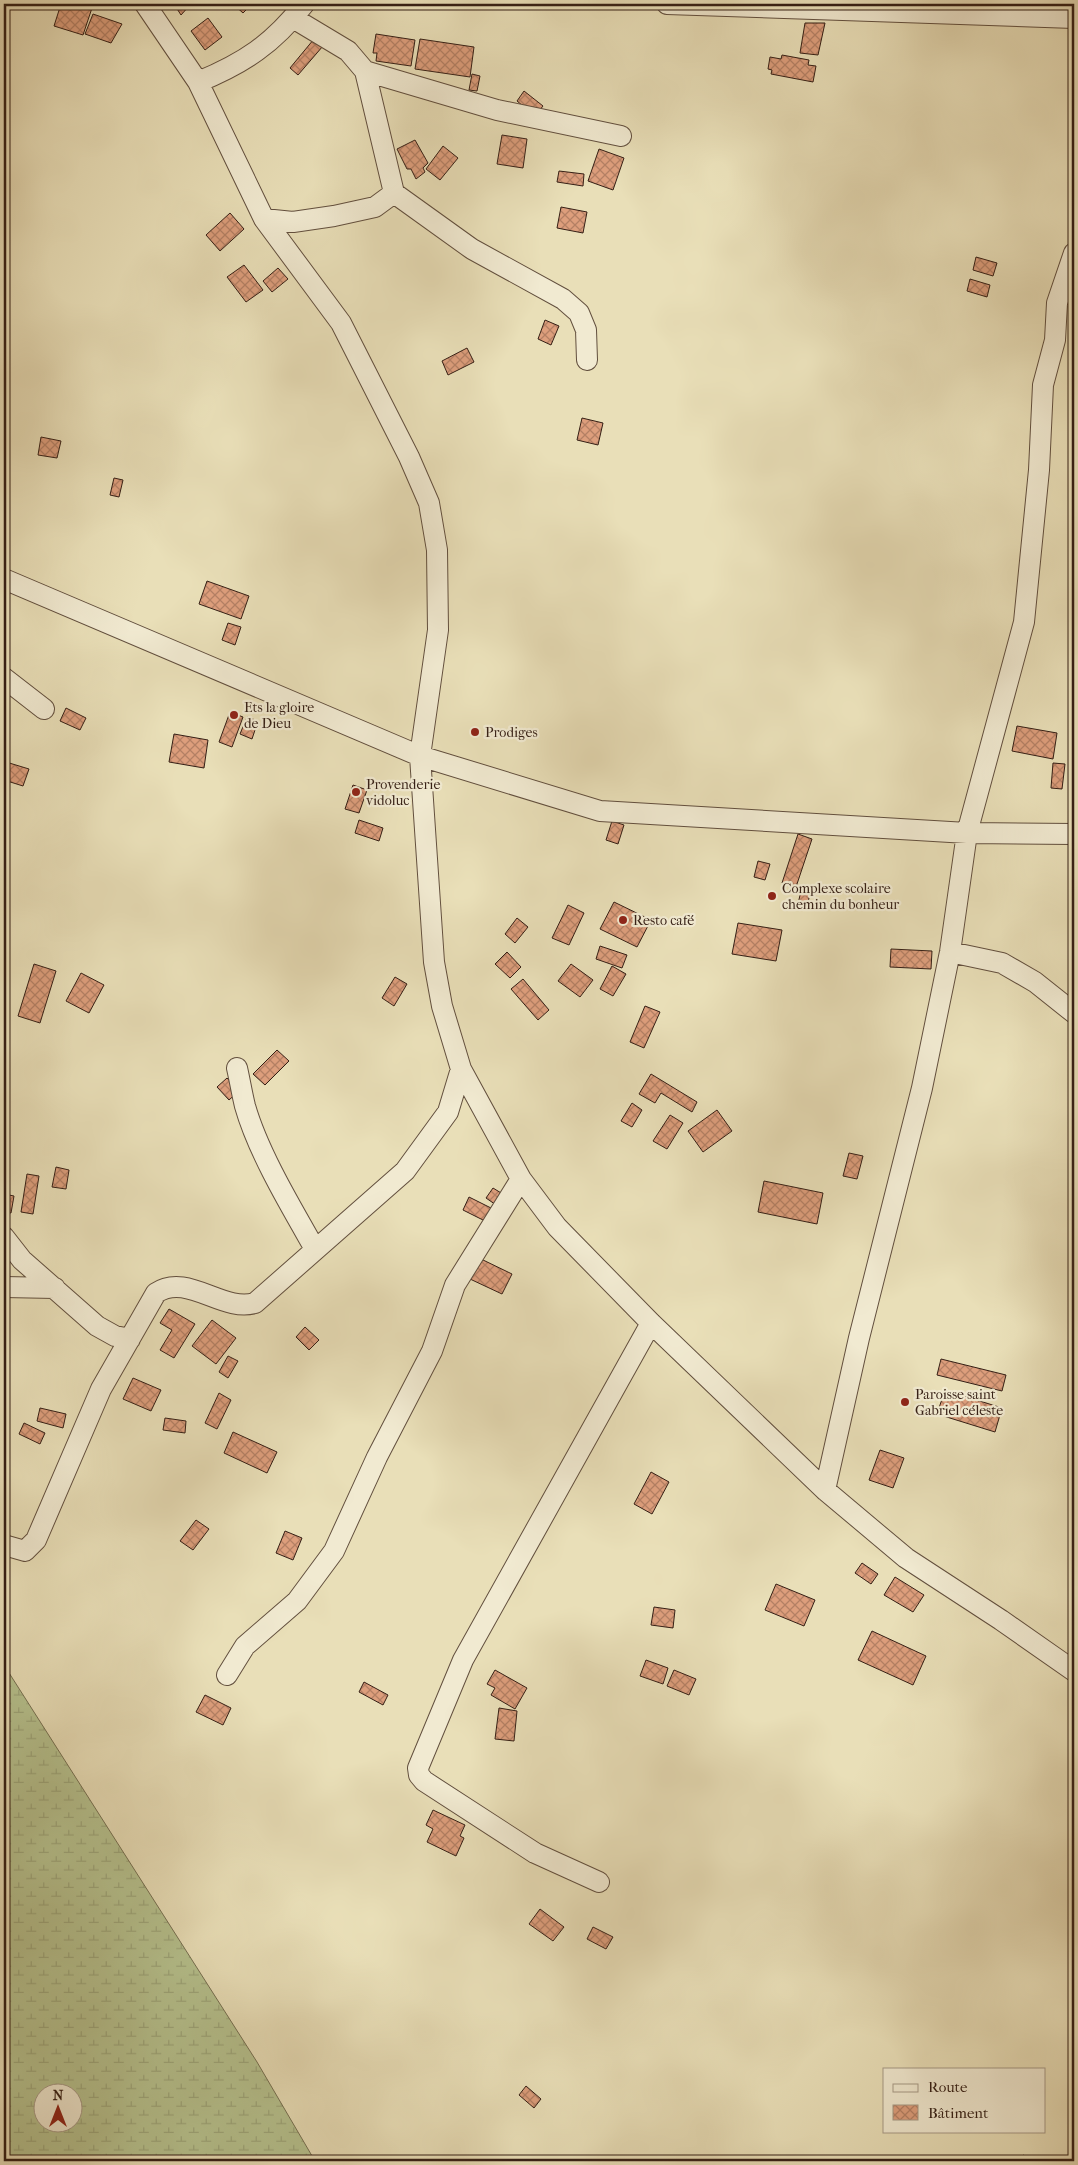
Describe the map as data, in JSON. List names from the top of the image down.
{
  "places": [
    "Ets la gloire de Dieu",
    "Prodiges",
    "Provenderie vidoluc",
    "Complexe scolaire chemin du bonheur",
    "Resto café",
    "Paroisse saint Gabriel céleste"
  ],
  "legend": ["Route", "Bâtiment"],
  "north": "top"
}
